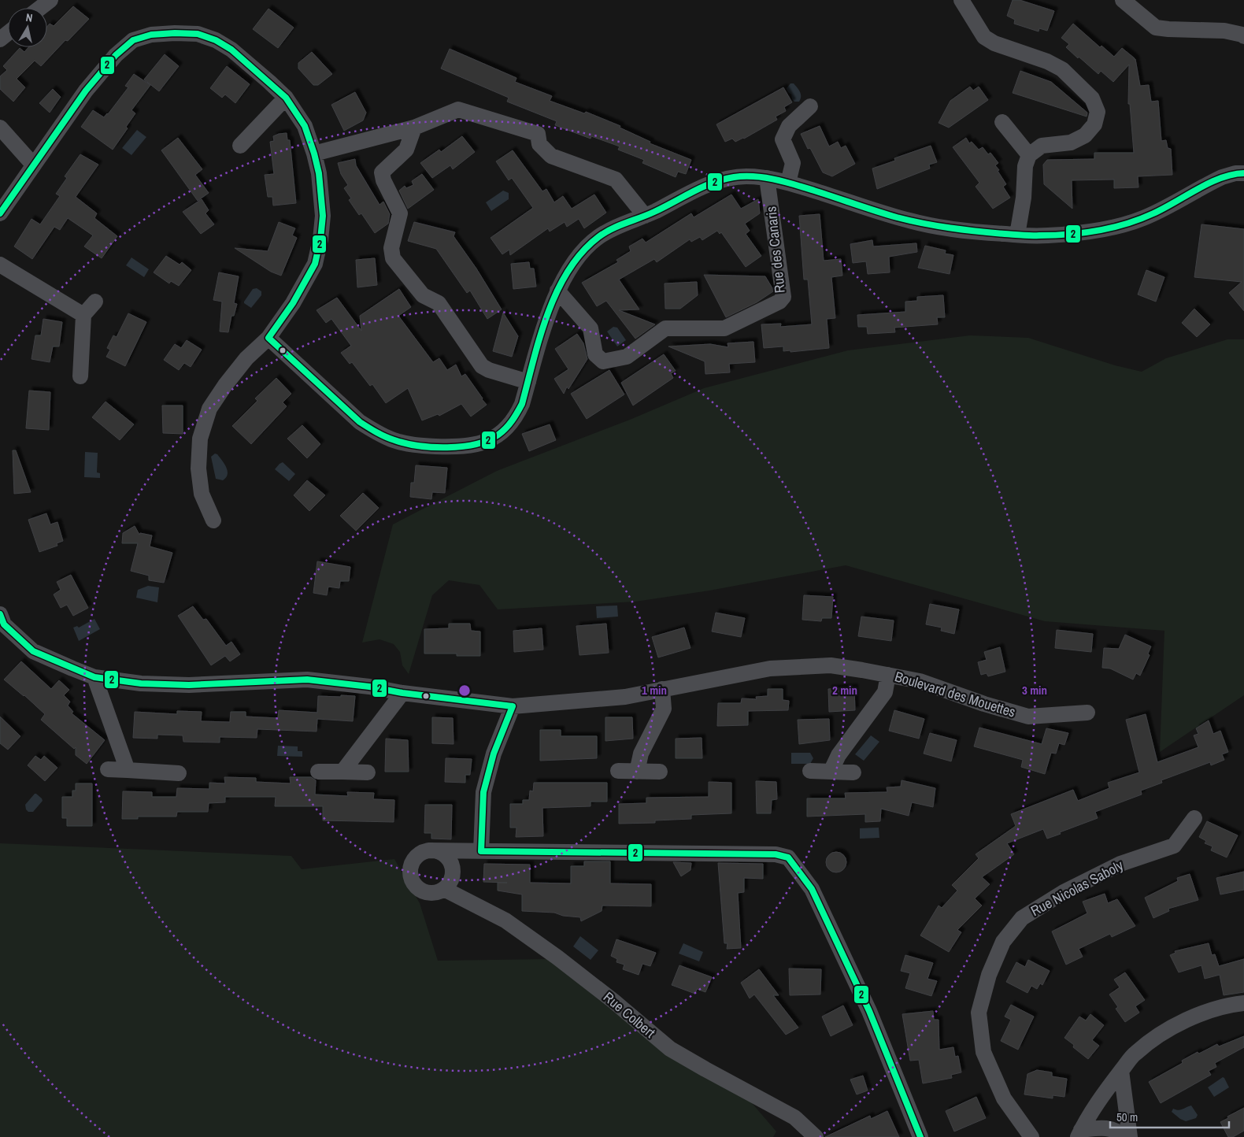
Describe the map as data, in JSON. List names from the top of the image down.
{
  "streets": {
    "street": [
      "Rue des Canaris",
      "Boulevard des Mouettes",
      "Rue Nicolas Saboly",
      "Rue Colbert"
    ]
  },
  "lines": ["transit line 2"],
  "scale_bar": "50 m",
  "north": "top",
  "rings": ["1 min", "2 min", "3 min"]
}
